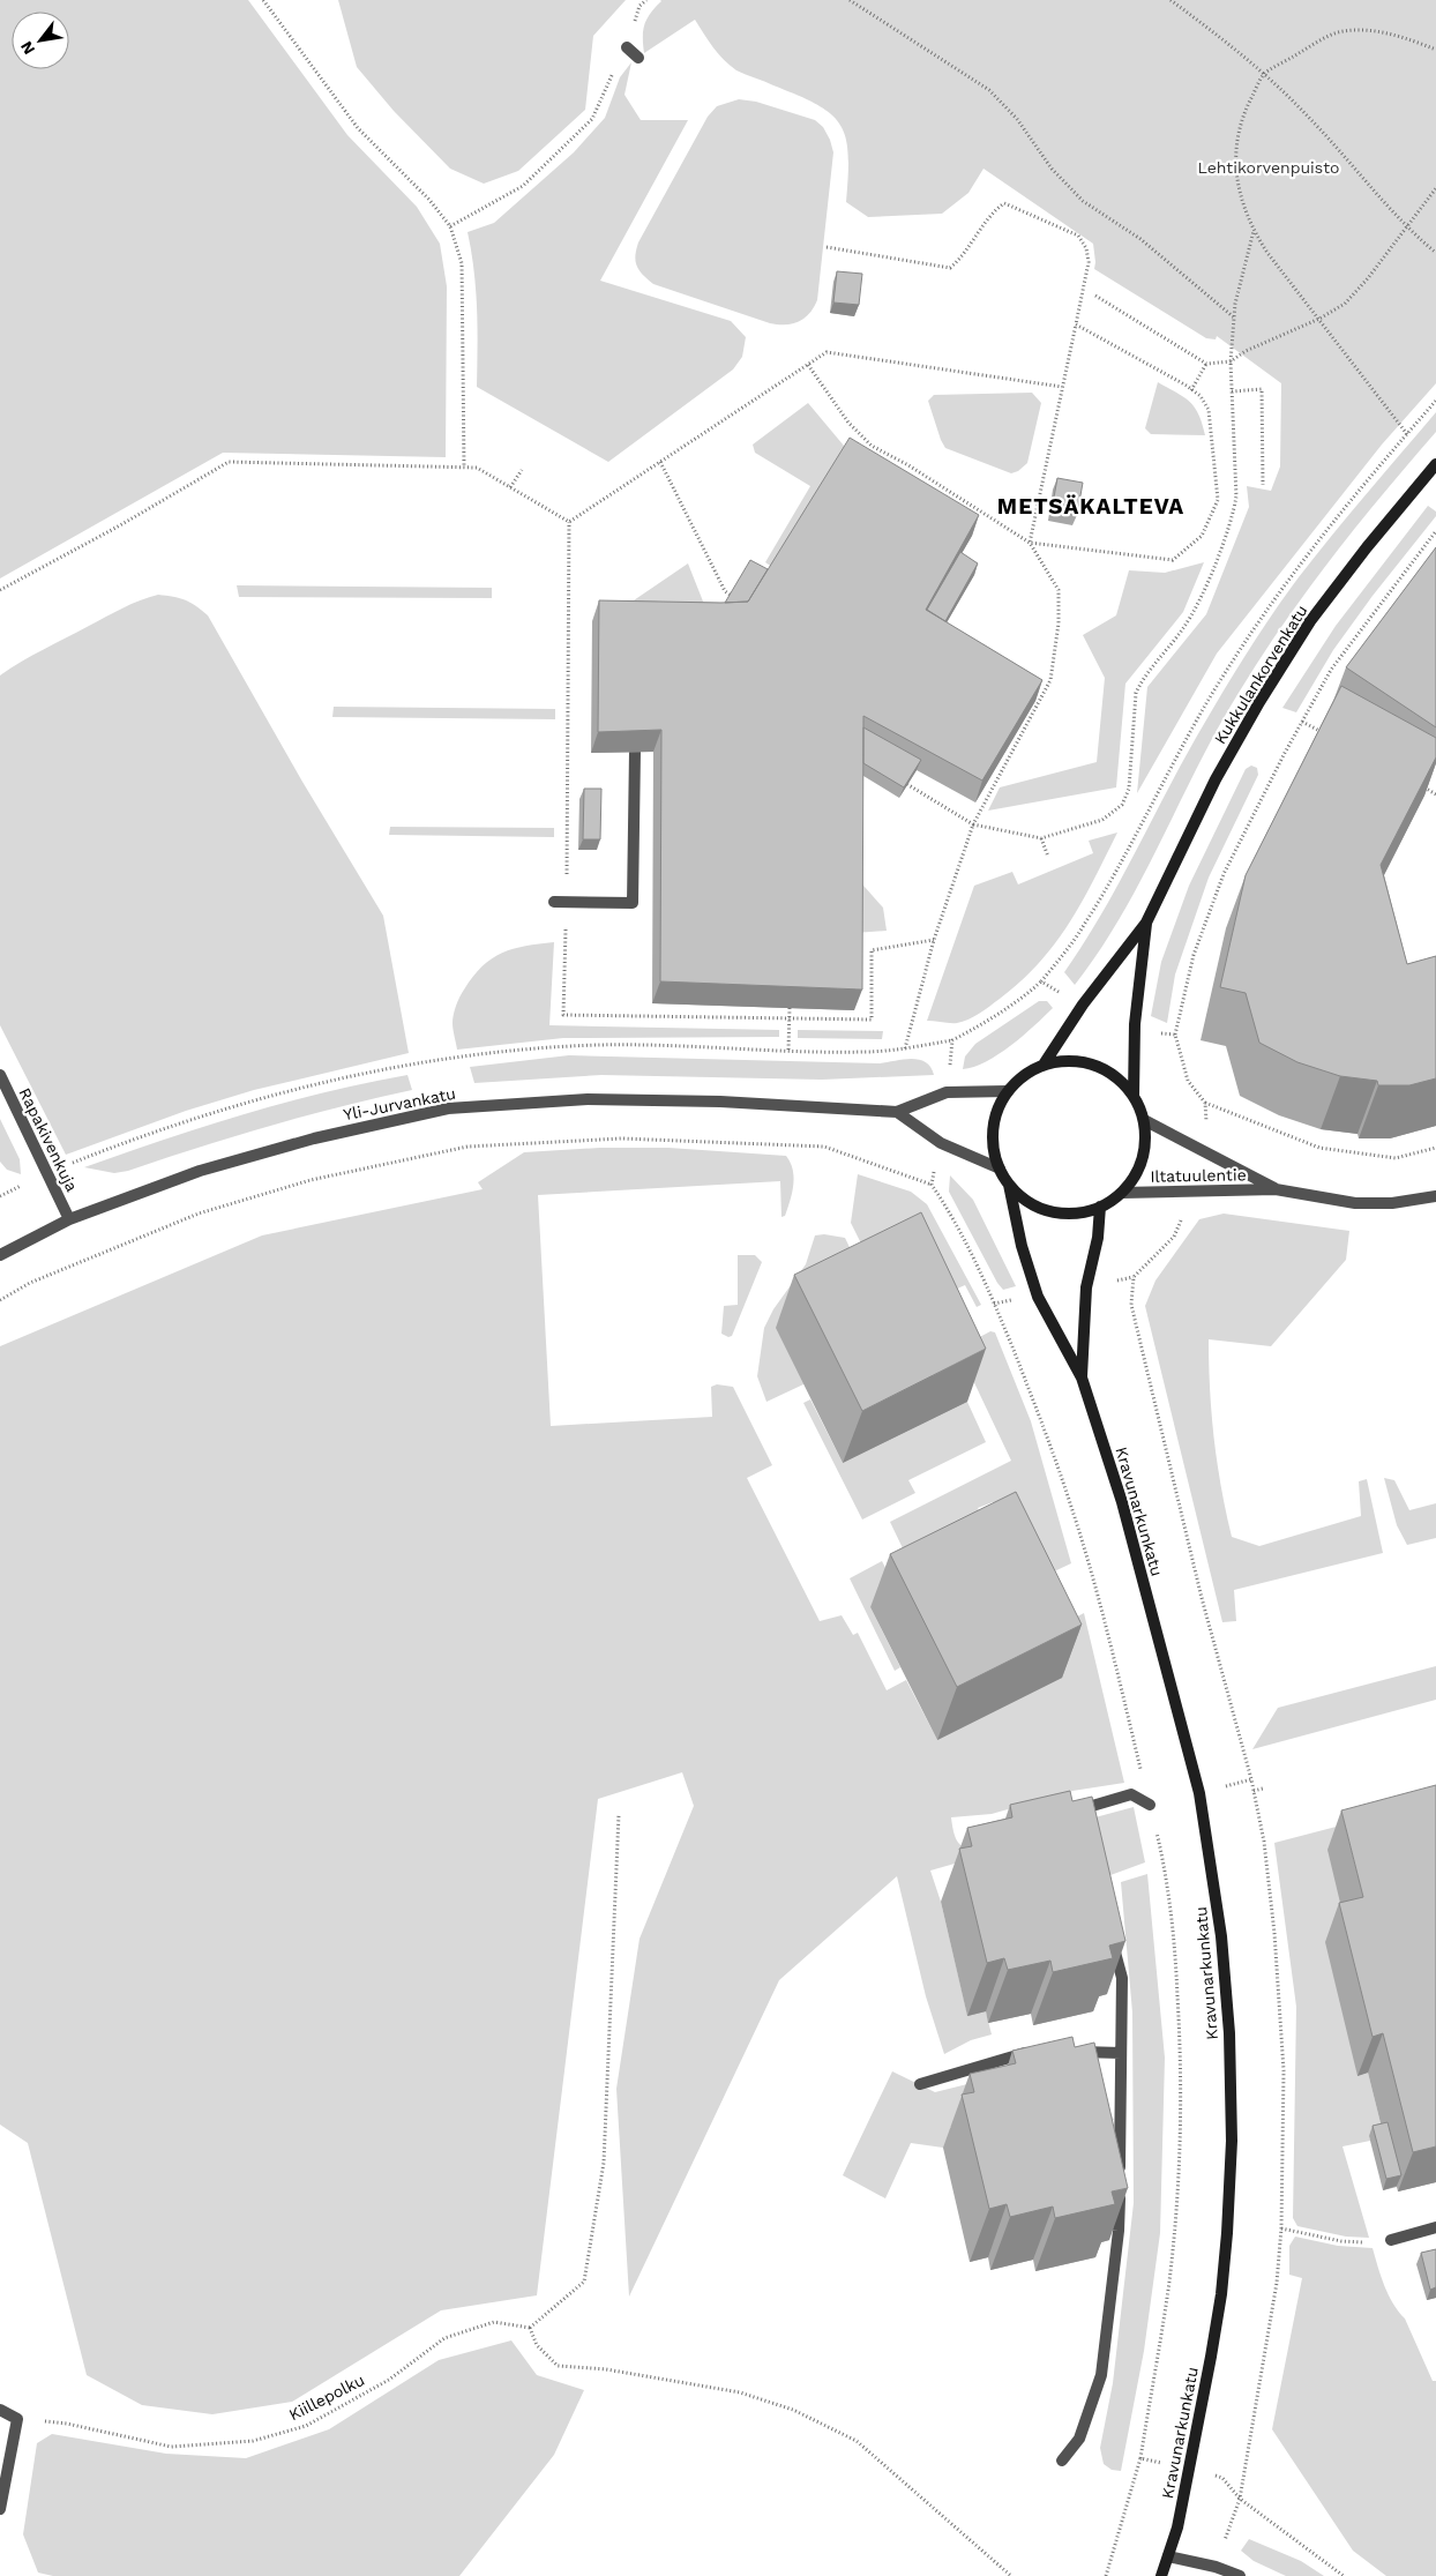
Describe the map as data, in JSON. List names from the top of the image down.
{
  "streets": {
    "street": [
      "Kukkulankorvenkatu",
      "Yli-Jurvankatu",
      "Rapakivenkuja",
      "Iltatuulentie",
      "Kravunarkunkatu"
    ],
    "path": ["Kiillepolku"]
  },
  "crossings": [
    ["Kukkulankorvenkatu", "Yli-Jurvankatu"],
    ["Kukkulankorvenkatu", "Iltatuulentie"],
    ["Kukkulankorvenkatu", "Kravunarkunkatu"],
    ["Yli-Jurvankatu", "Rapakivenkuja"],
    ["Yli-Jurvankatu", "Iltatuulentie"],
    ["Yli-Jurvankatu", "Kravunarkunkatu"],
    ["Iltatuulentie", "Kravunarkunkatu"]
  ],
  "districts": ["METSÄKALTEVA"],
  "parks": ["Lehtikorvenpuisto"],
  "north": "bottom left"
}
